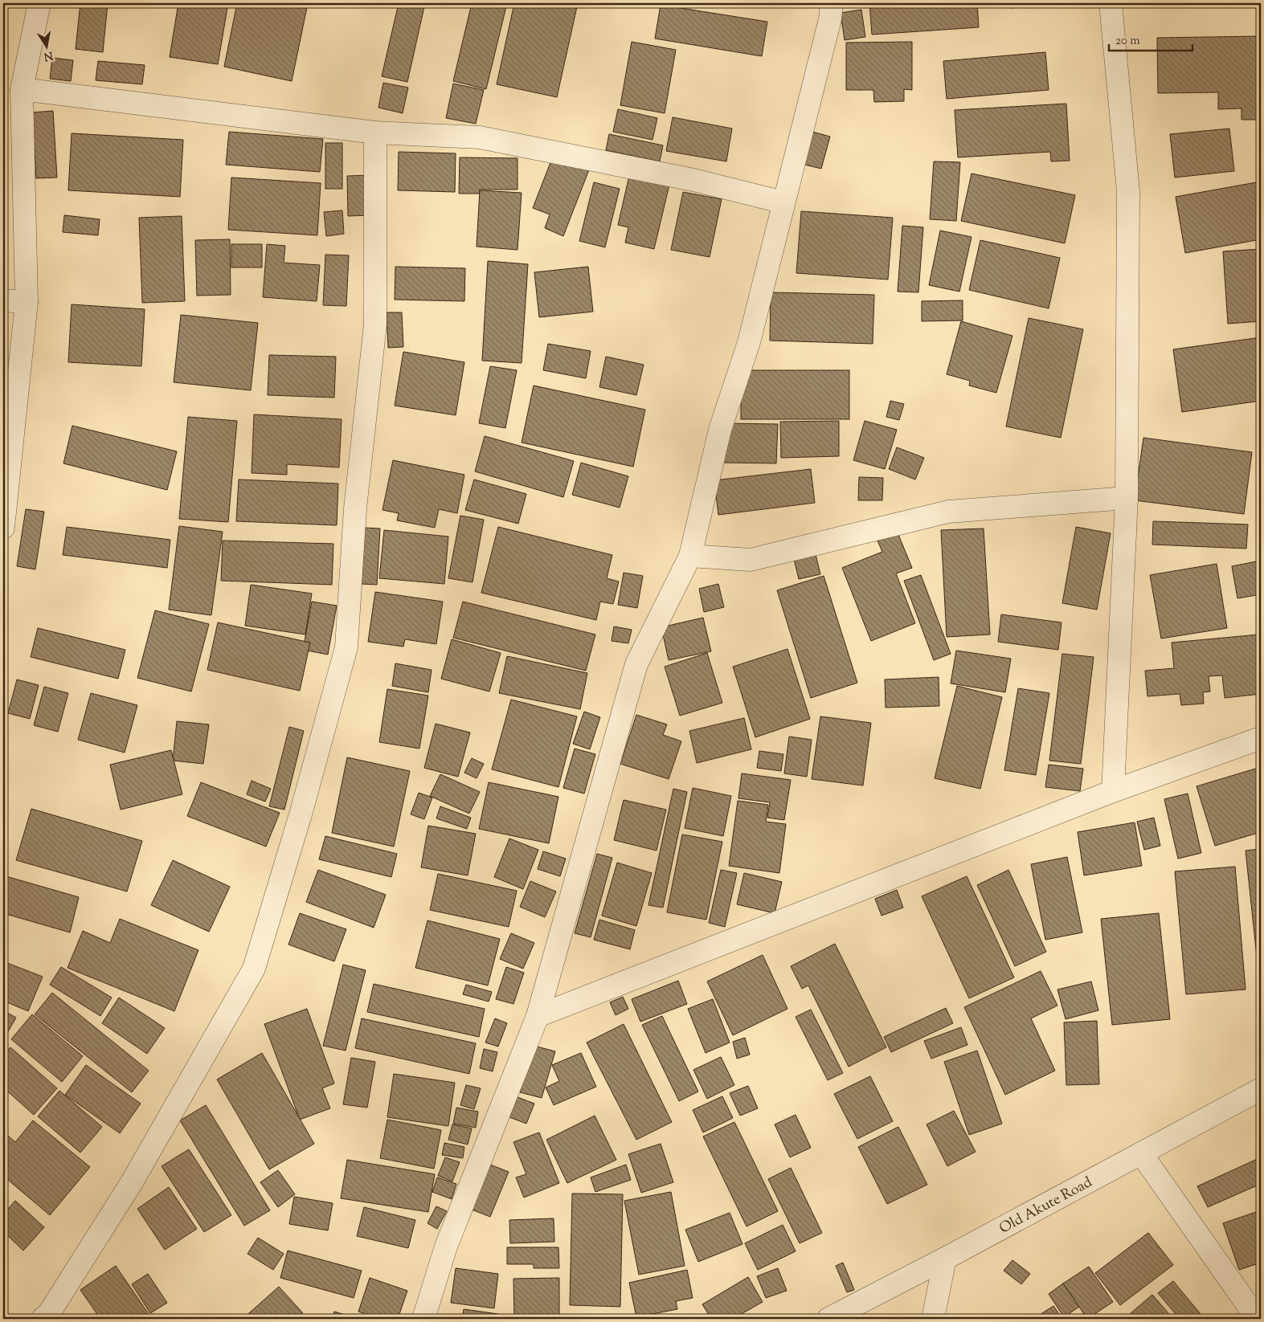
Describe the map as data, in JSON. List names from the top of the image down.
{
  "streets": {
    "street": ["Old Akute Road"]
  },
  "scale_bar": "20 m",
  "north": "bottom"
}
